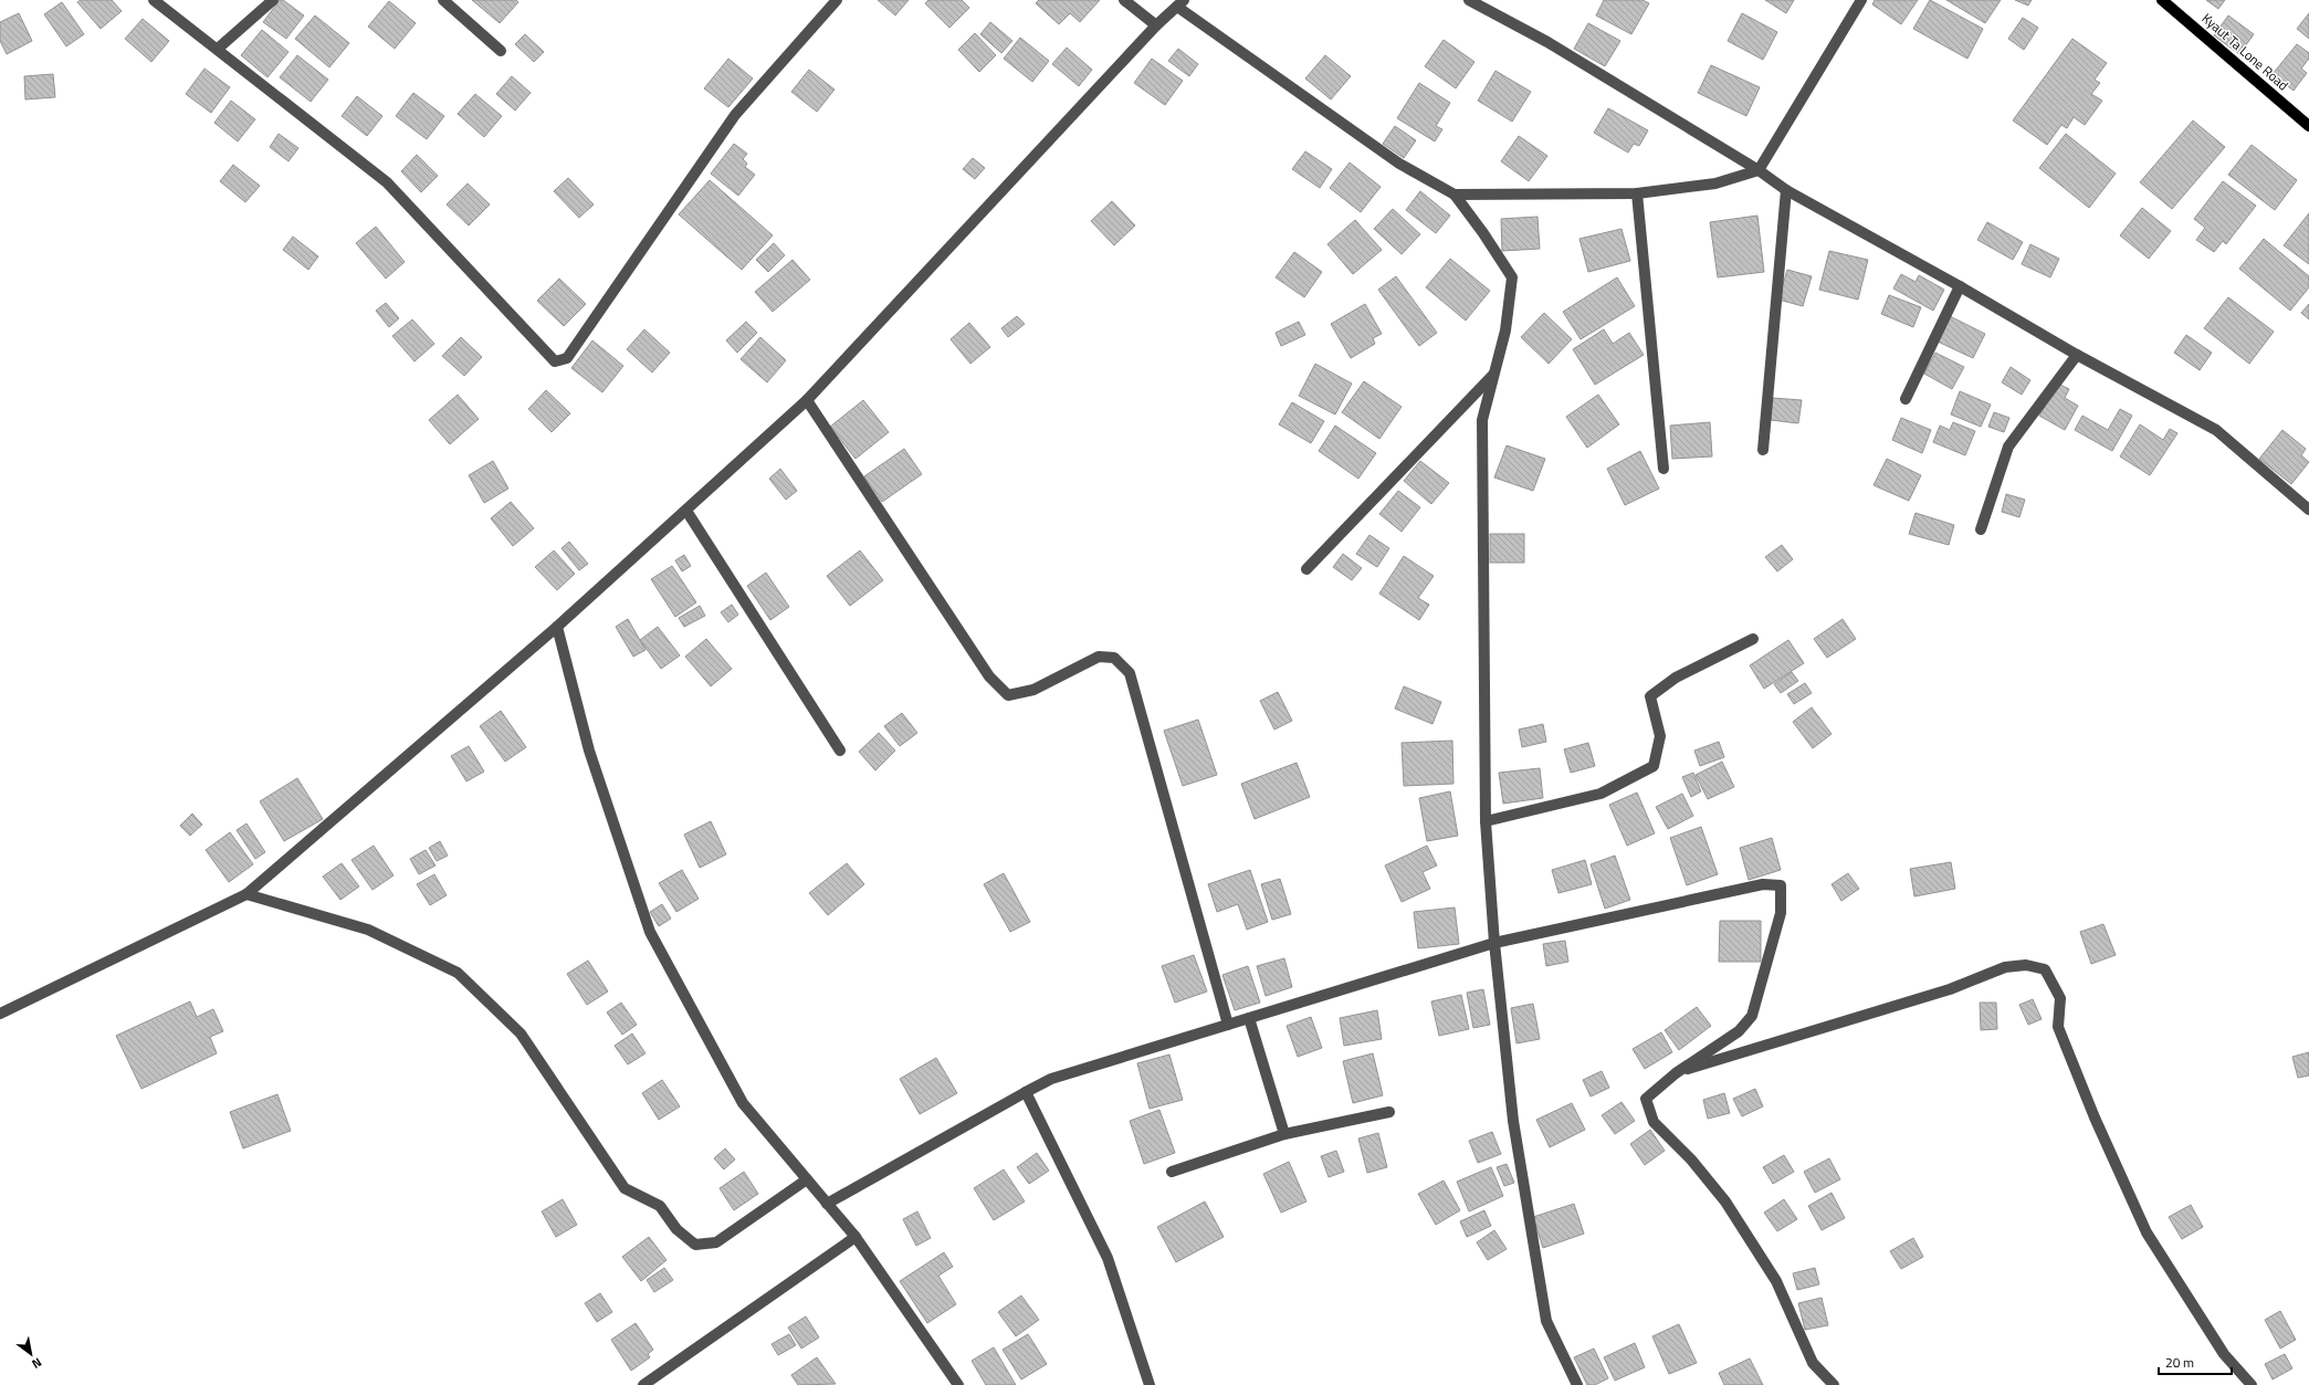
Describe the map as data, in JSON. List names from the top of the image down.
{
  "streets": {
    "main road": ["Kyaut Ta Lone Road"]
  },
  "scale_bar": "20 m",
  "north": "bottom right"
}
